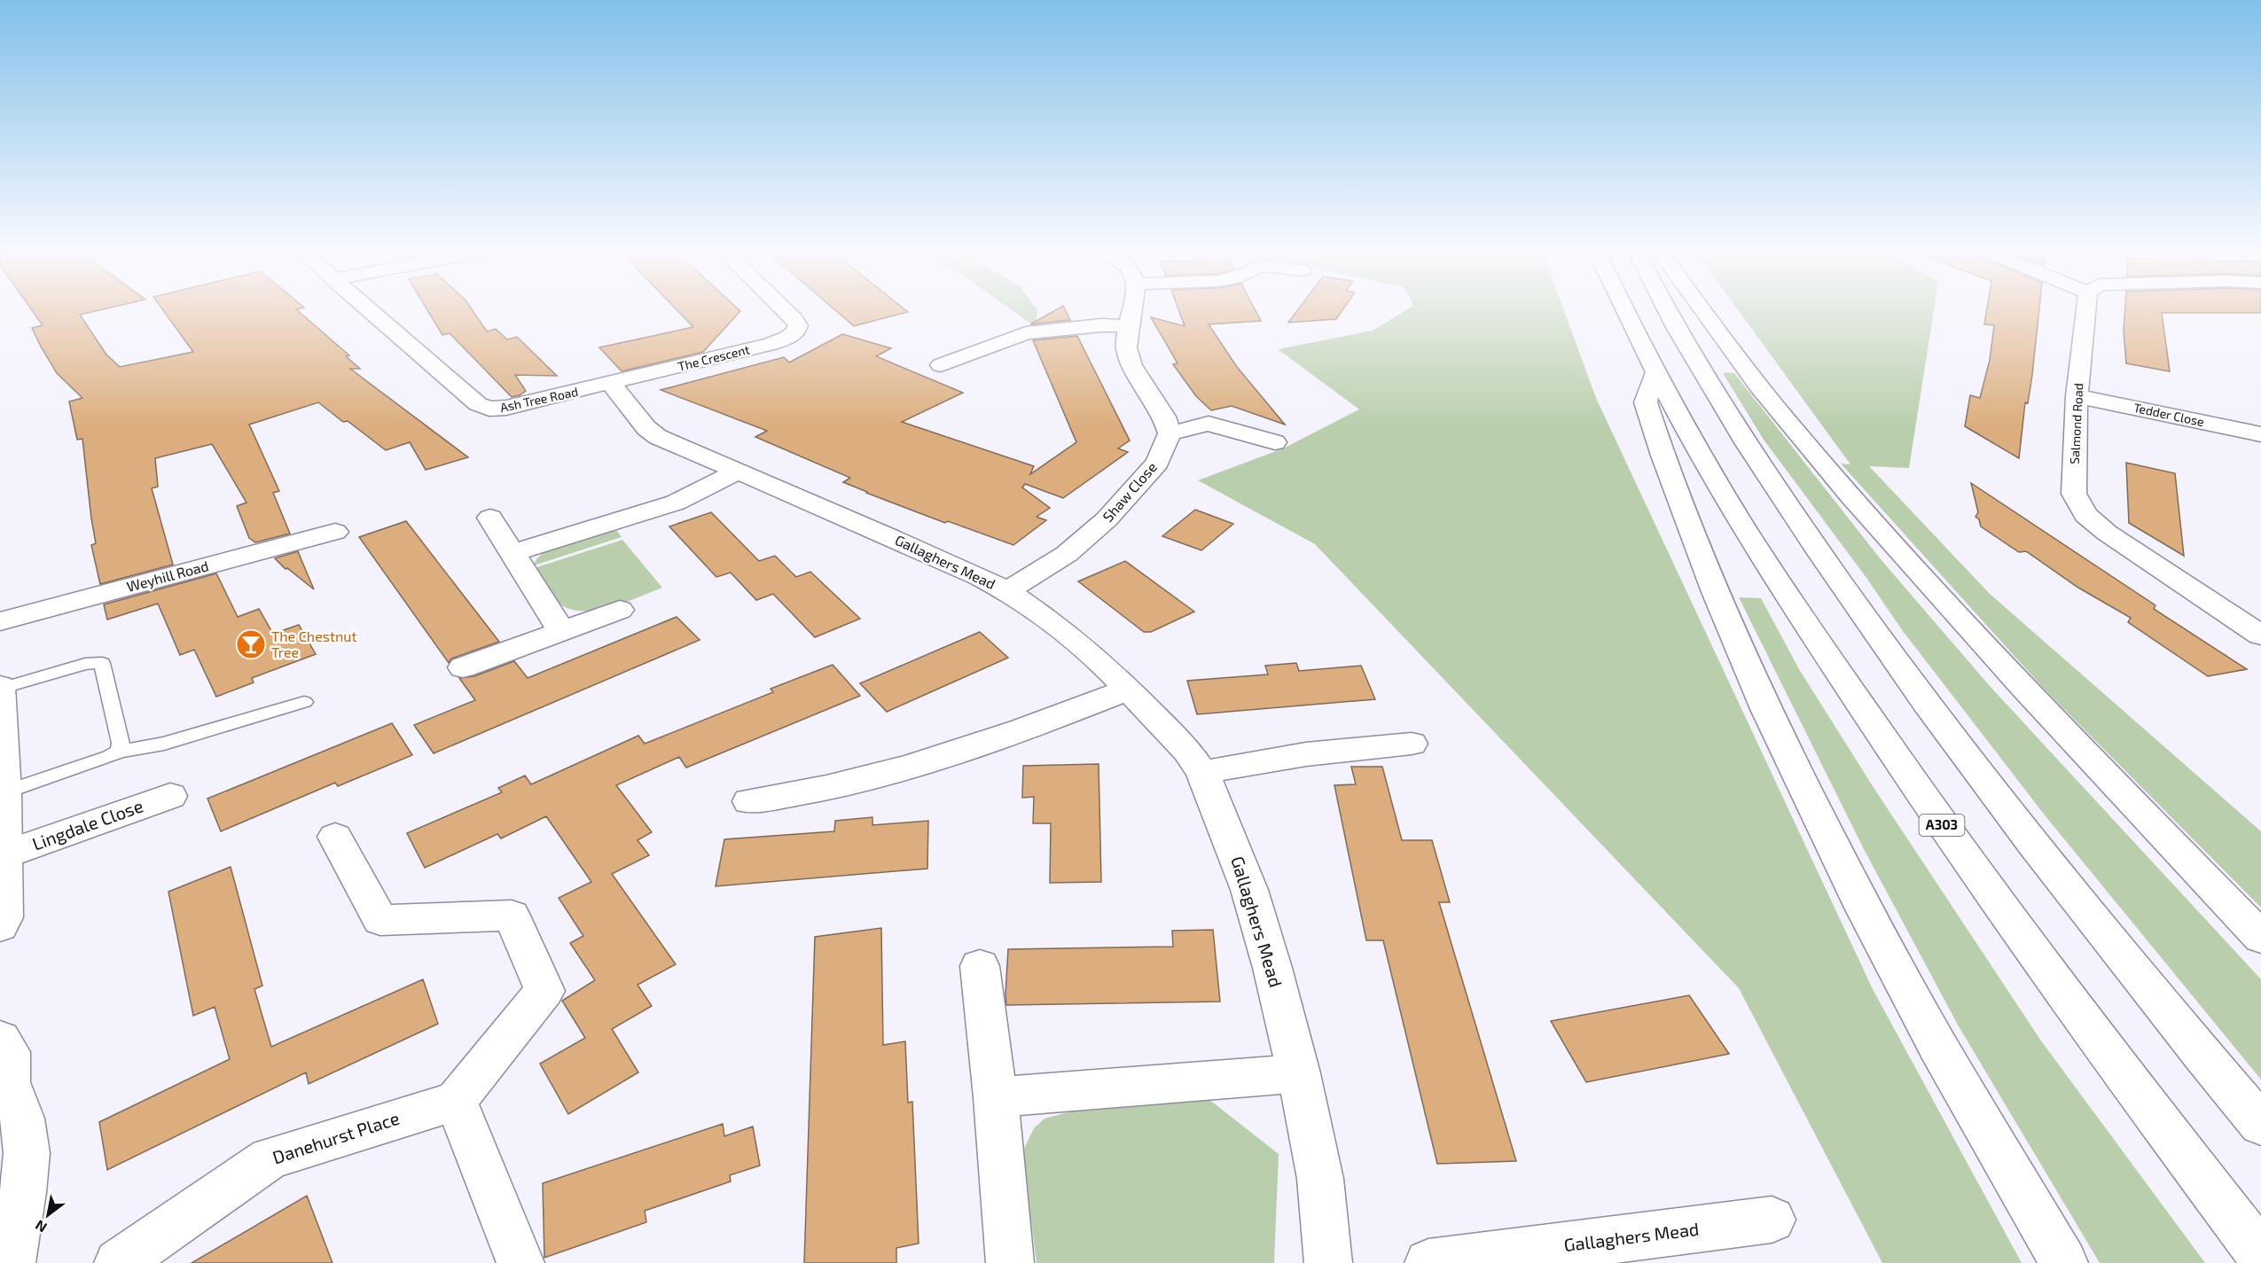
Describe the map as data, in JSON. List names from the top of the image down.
{
  "streets": {
    "main road": [
      "The Crescent",
      "Ash Tree Road",
      "Tedder Close",
      "Salmond Road",
      "Shaw Close",
      "Gallaghers Mead",
      "Weyhill Road",
      "Lingdale Close",
      "A303",
      "Danehurst Place"
    ]
  },
  "crossings": [
    ["The Crescent", "Ash Tree Road"],
    ["The Crescent", "Gallaghers Mead"],
    ["Ash Tree Road", "Gallaghers Mead"],
    ["Tedder Close", "Salmond Road"],
    ["Shaw Close", "Gallaghers Mead"]
  ],
  "places": {
    "bar": ["The Chestnut Tree"]
  },
  "north": "bottom left"
}
